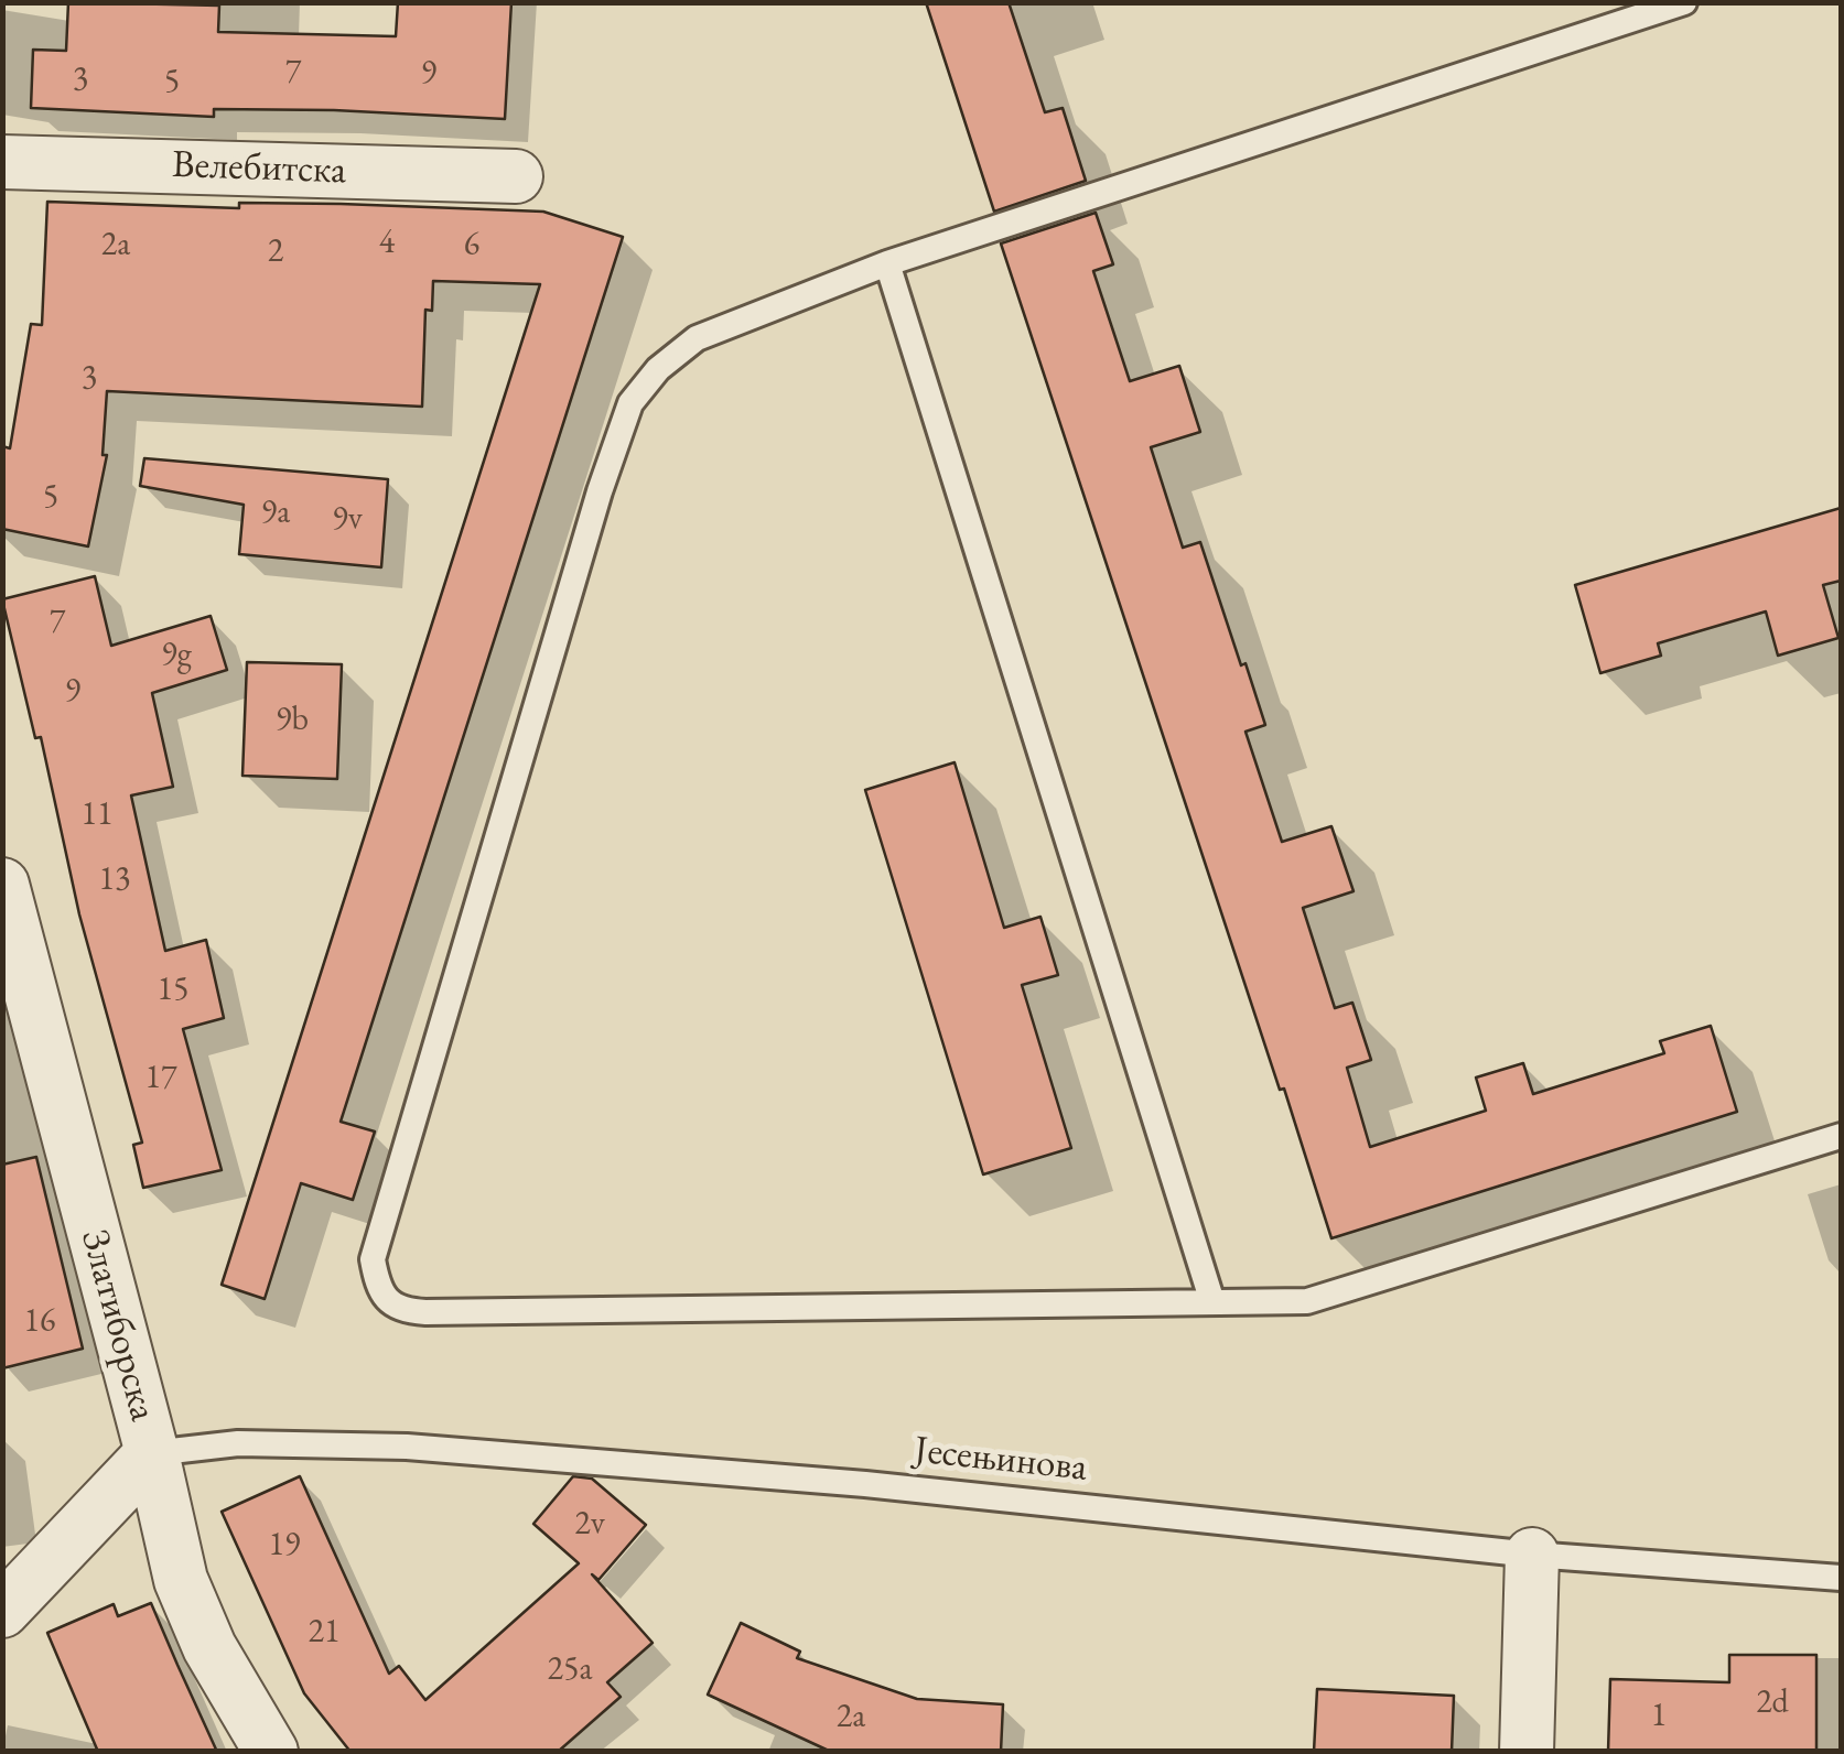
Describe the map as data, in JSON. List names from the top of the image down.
{
  "streets": {
    "street": ["Велебитска", "Златиборска"],
    "lane": ["Јесењинова"]
  },
  "crossings": [
    ["Златиборска", "Јесењинова"]
  ],
  "house_numbers": [
    "7",
    "9",
    "3",
    "5",
    "4",
    "2a",
    "6",
    "2",
    "3",
    "5",
    "9a",
    "9v",
    "7",
    "9g",
    "9",
    "9b",
    "11",
    "13",
    "15",
    "17",
    "16",
    "2v",
    "19",
    "21",
    "25a",
    "2d",
    "1",
    "2a"
  ]
}
